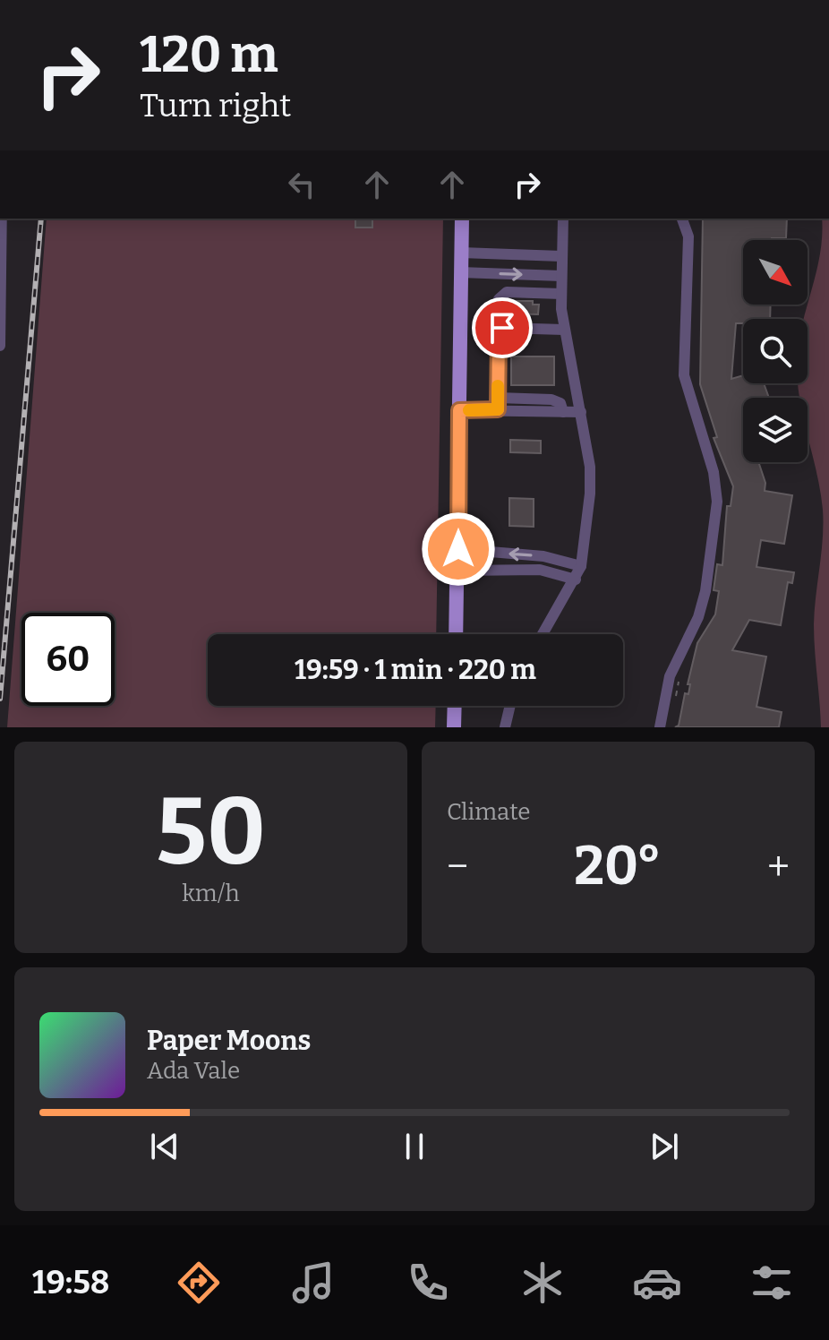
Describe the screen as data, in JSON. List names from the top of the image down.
{
  "north": "bottom right",
  "page": {
    "turn": ["120 m", "Turn right"],
    "limit": "60",
    "trip": "19:59 · 1 min · 220 m",
    "tile": [
      ["50", "km/h"],
      "Climate"
    ],
    "heat": ["−", "20°", "+"],
    "song": ["Paper Moons", "Ada Vale"],
    "tabs": "19:58"
  }
}
